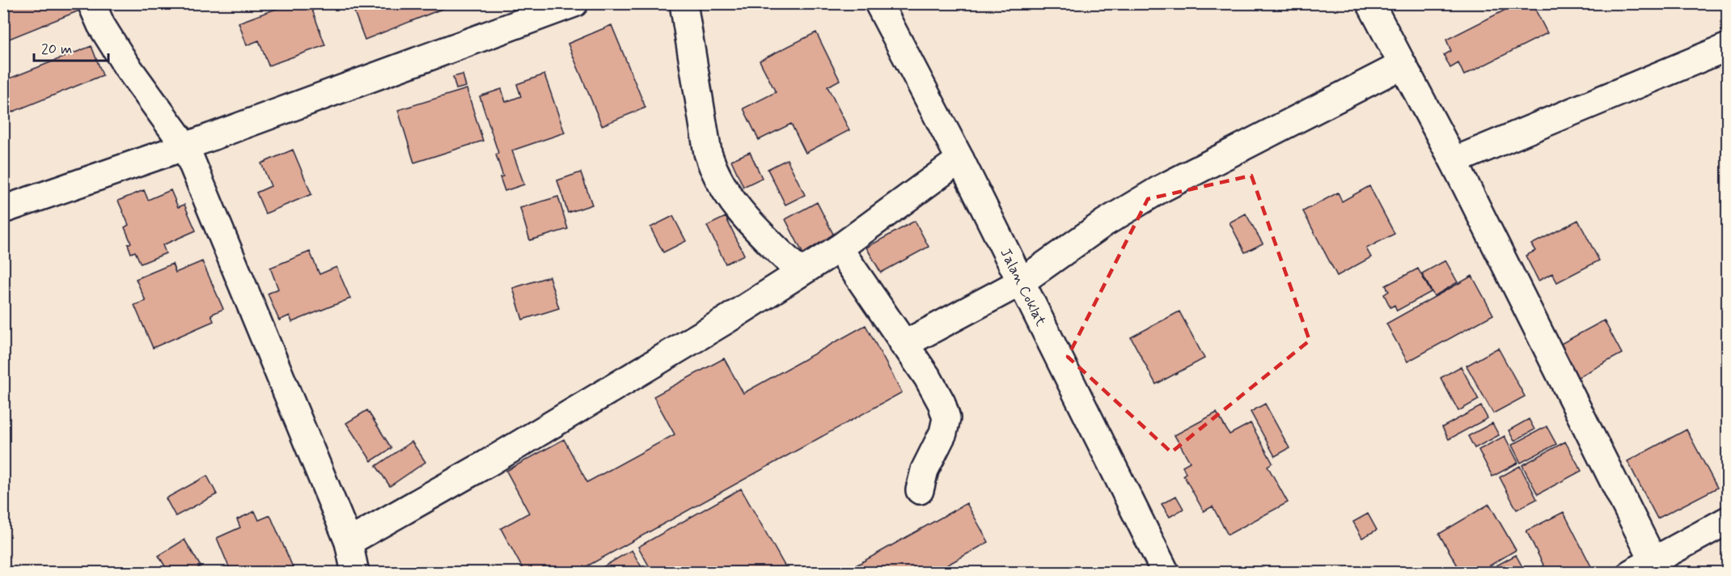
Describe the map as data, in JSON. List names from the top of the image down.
{
  "streets": {
    "street": ["Jalan Coklat"]
  },
  "scale_bar": "20 m"
}
